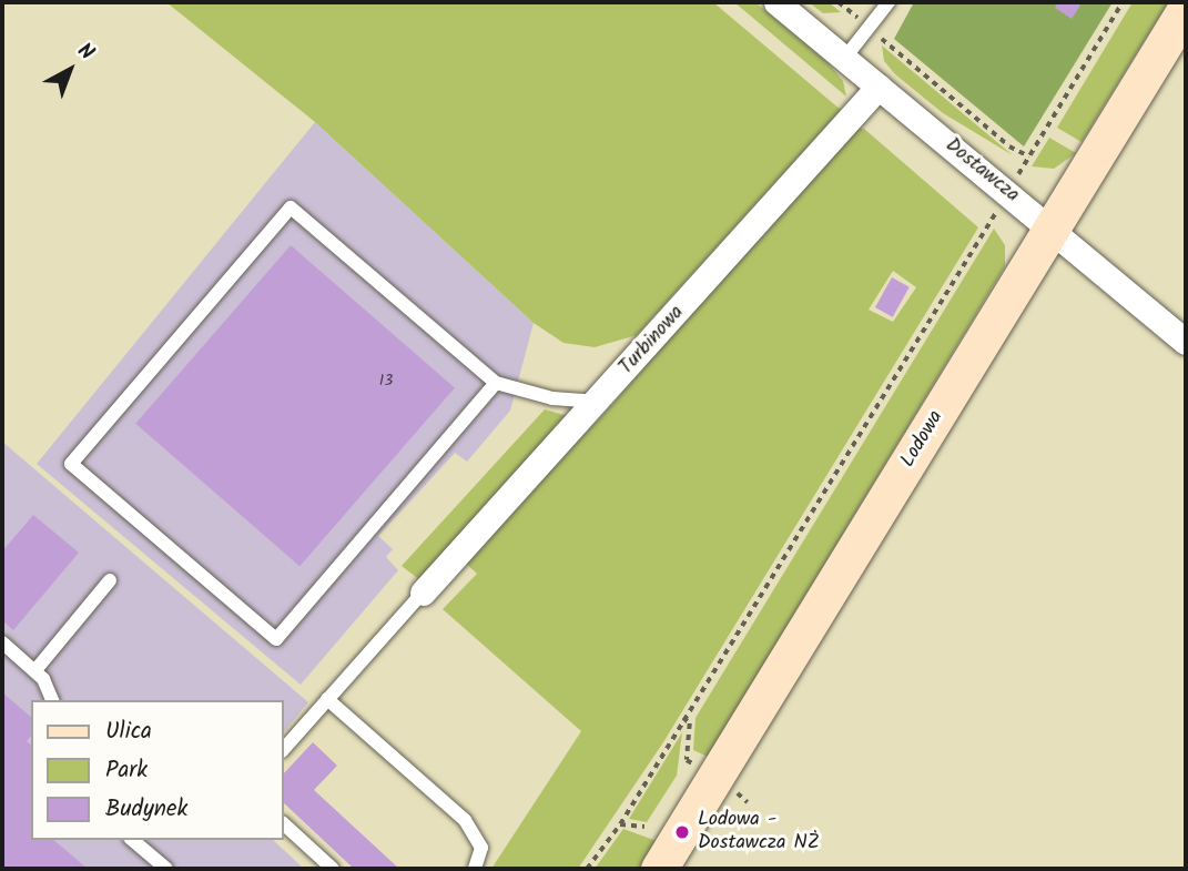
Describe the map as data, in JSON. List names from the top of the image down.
{
  "streets": {
    "street": ["Dostawcza", "Turbinowa", "Lodowa"]
  },
  "crossings": [
    ["Dostawcza", "Turbinowa"],
    ["Dostawcza", "Lodowa"]
  ],
  "places": ["Lodowa - Dostawcza NŻ"],
  "house_numbers": ["13"],
  "legend": ["Ulica", "Park", "Budynek"],
  "north": "top right"
}
